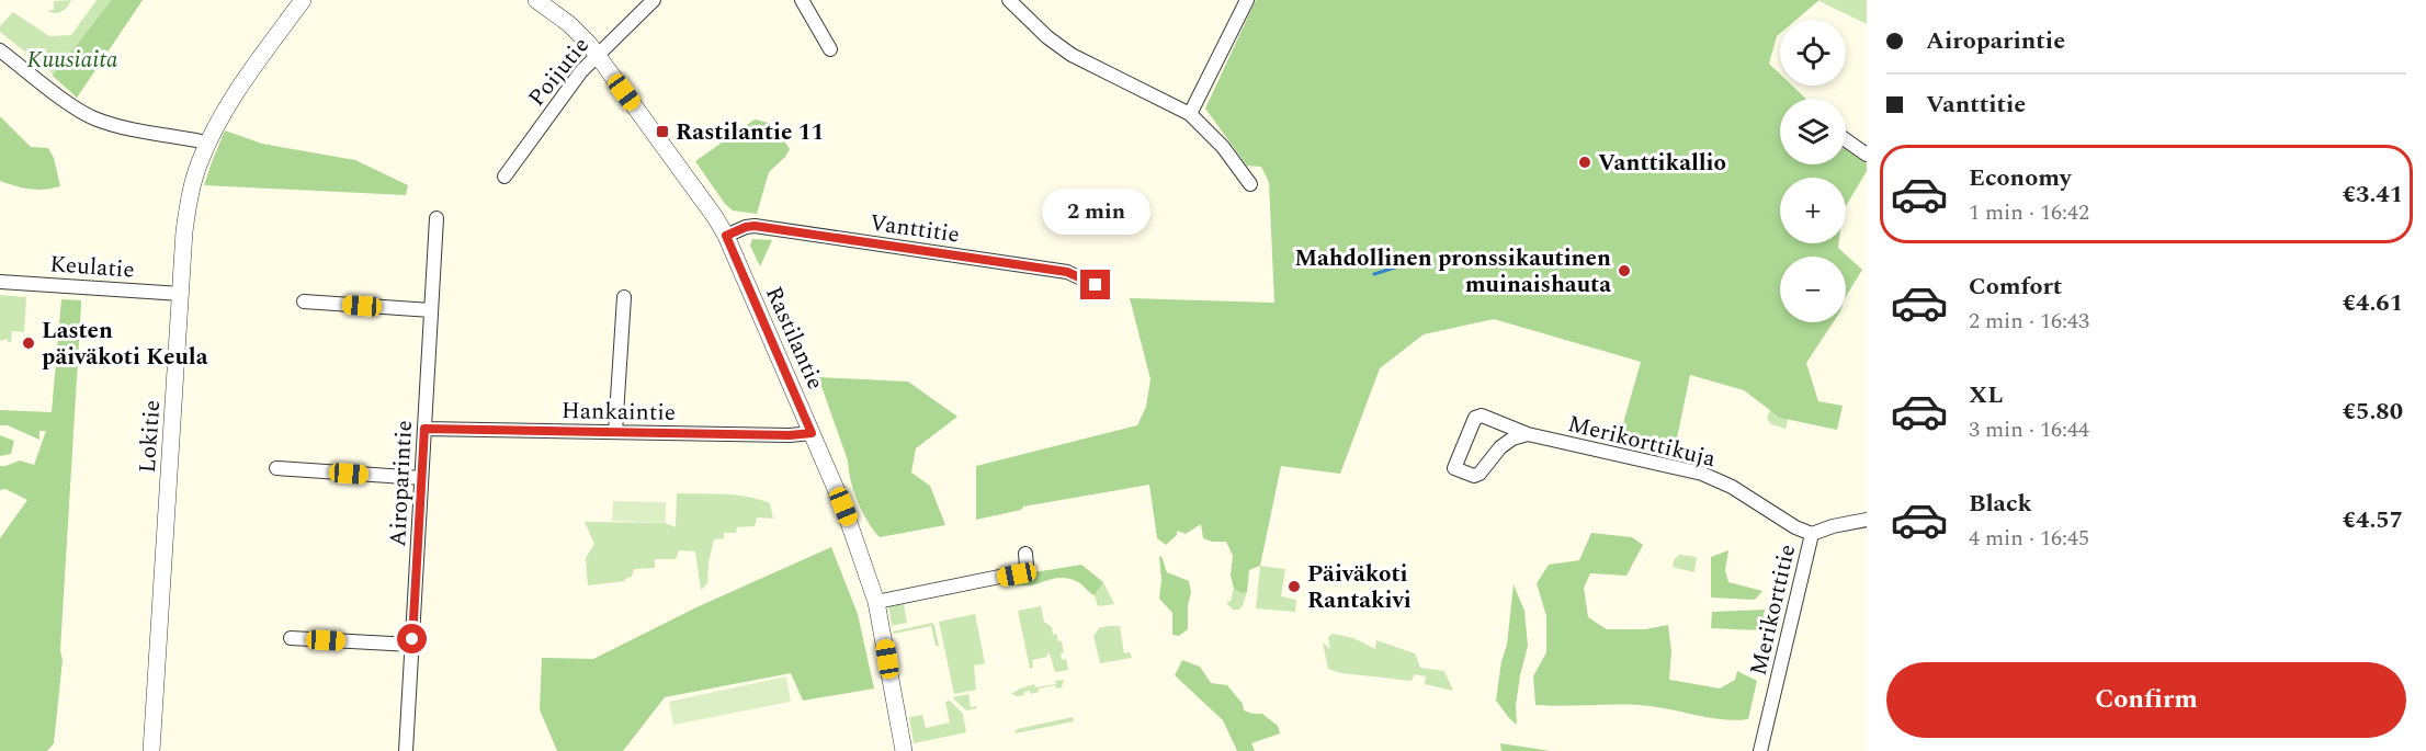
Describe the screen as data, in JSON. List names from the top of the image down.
{
  "streets": {
    "street": [
      "Poijutie",
      "Vanttitie",
      "Keulatie",
      "Rastilantie",
      "Hankaintie",
      "Lokitie",
      "Merikorttikuja",
      "Airoparintie",
      "Merikorttitie"
    ]
  },
  "crossings": [
    ["Poijutie", "Rastilantie"],
    ["Vanttitie", "Rastilantie"],
    ["Keulatie", "Lokitie"],
    ["Rastilantie", "Hankaintie"],
    ["Hankaintie", "Airoparintie"],
    ["Merikorttikuja", "Merikorttitie"]
  ],
  "parks": ["Kuusiaita"],
  "places": {
    "transit": ["Rastilantie 11"],
    "other": [
      "Vanttikallio",
      "Mahdollinen pronssikautinen muinaishauta",
      "Lasten päiväkoti Keula",
      "Päiväkoti Rantakivi"
    ]
  },
  "page": {
    "banner": ["Airoparintie", "Vanttitie"],
    "map_buttons": ["+", "−"],
    "list": [
      {
        "name": "Economy",
        "note": "1 min · 16:42",
        "value": "€3.41"
      },
      {
        "name": "Comfort",
        "note": "2 min · 16:43",
        "value": "€4.61"
      },
      {
        "name": "XL",
        "note": "3 min · 16:44",
        "value": "€5.80"
      },
      {
        "name": "Black",
        "note": "4 min · 16:45",
        "value": "€4.57"
      }
    ],
    "bubble": "2 min",
    "buttons": "Confirm"
  }
}
